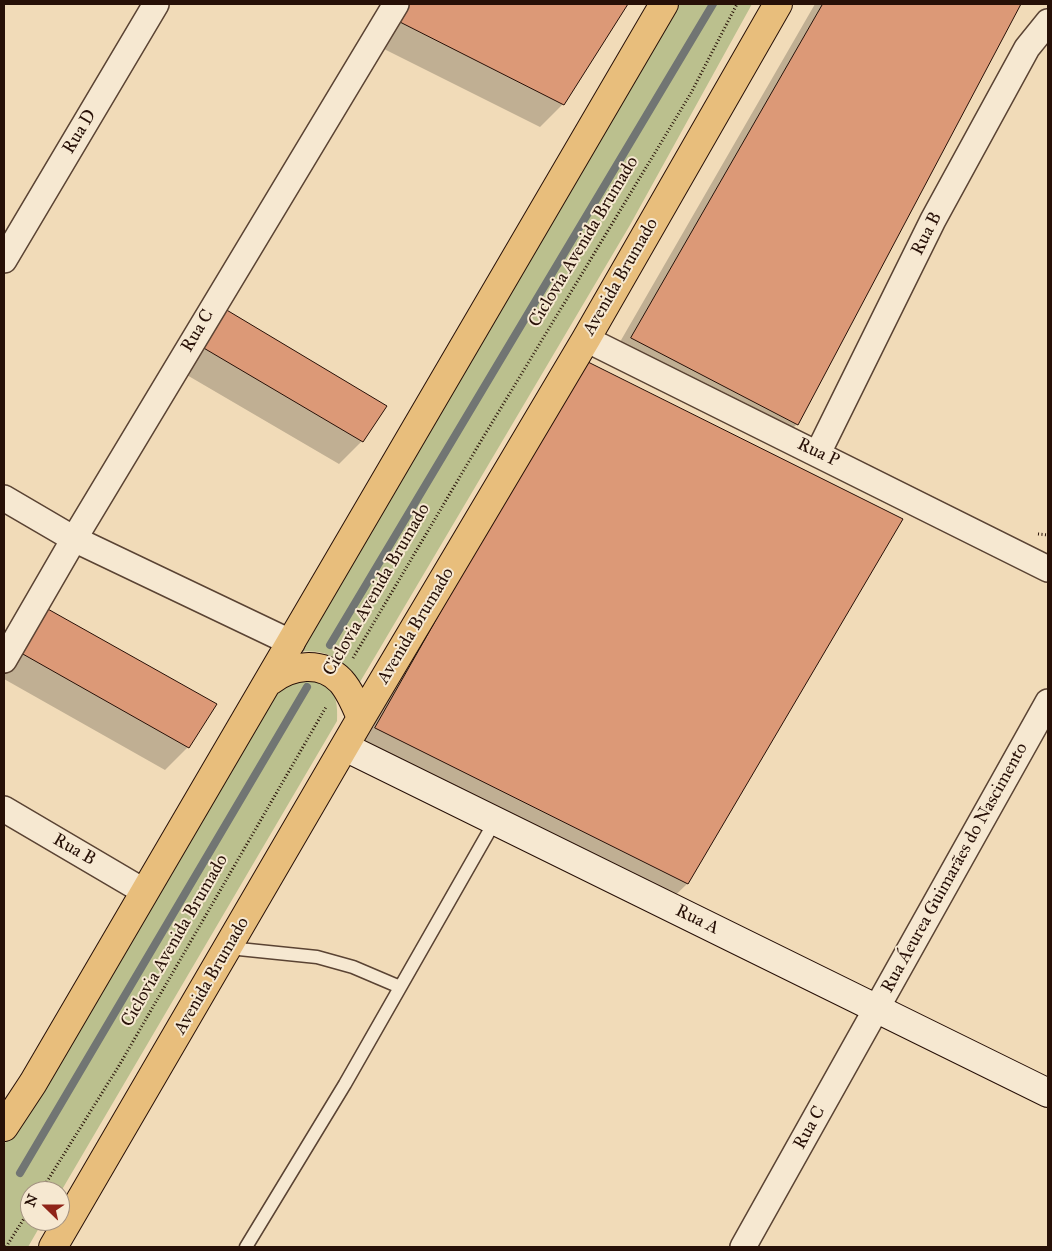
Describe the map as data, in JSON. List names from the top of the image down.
{
  "streets": {
    "main road": ["Avenida Brumado"],
    "street": [
      "Rua D",
      "Rua B",
      "Rua C",
      "Rua P",
      "Rua Áeurea Guimarães do Nascimento",
      "Rua A"
    ],
    "path": ["Ciclovia Avenida Brumado"]
  },
  "crossings": [
    ["Rua B", "Rua P"],
    ["Avenida Brumado", "Rua P"],
    ["Avenida Brumado", "Rua A"],
    ["Rua C", "Rua Áeurea Guimarães do Nascimento"],
    ["Rua C", "Rua A"],
    ["Rua Áeurea Guimarães do Nascimento", "Rua A"]
  ],
  "north": "left"
}
